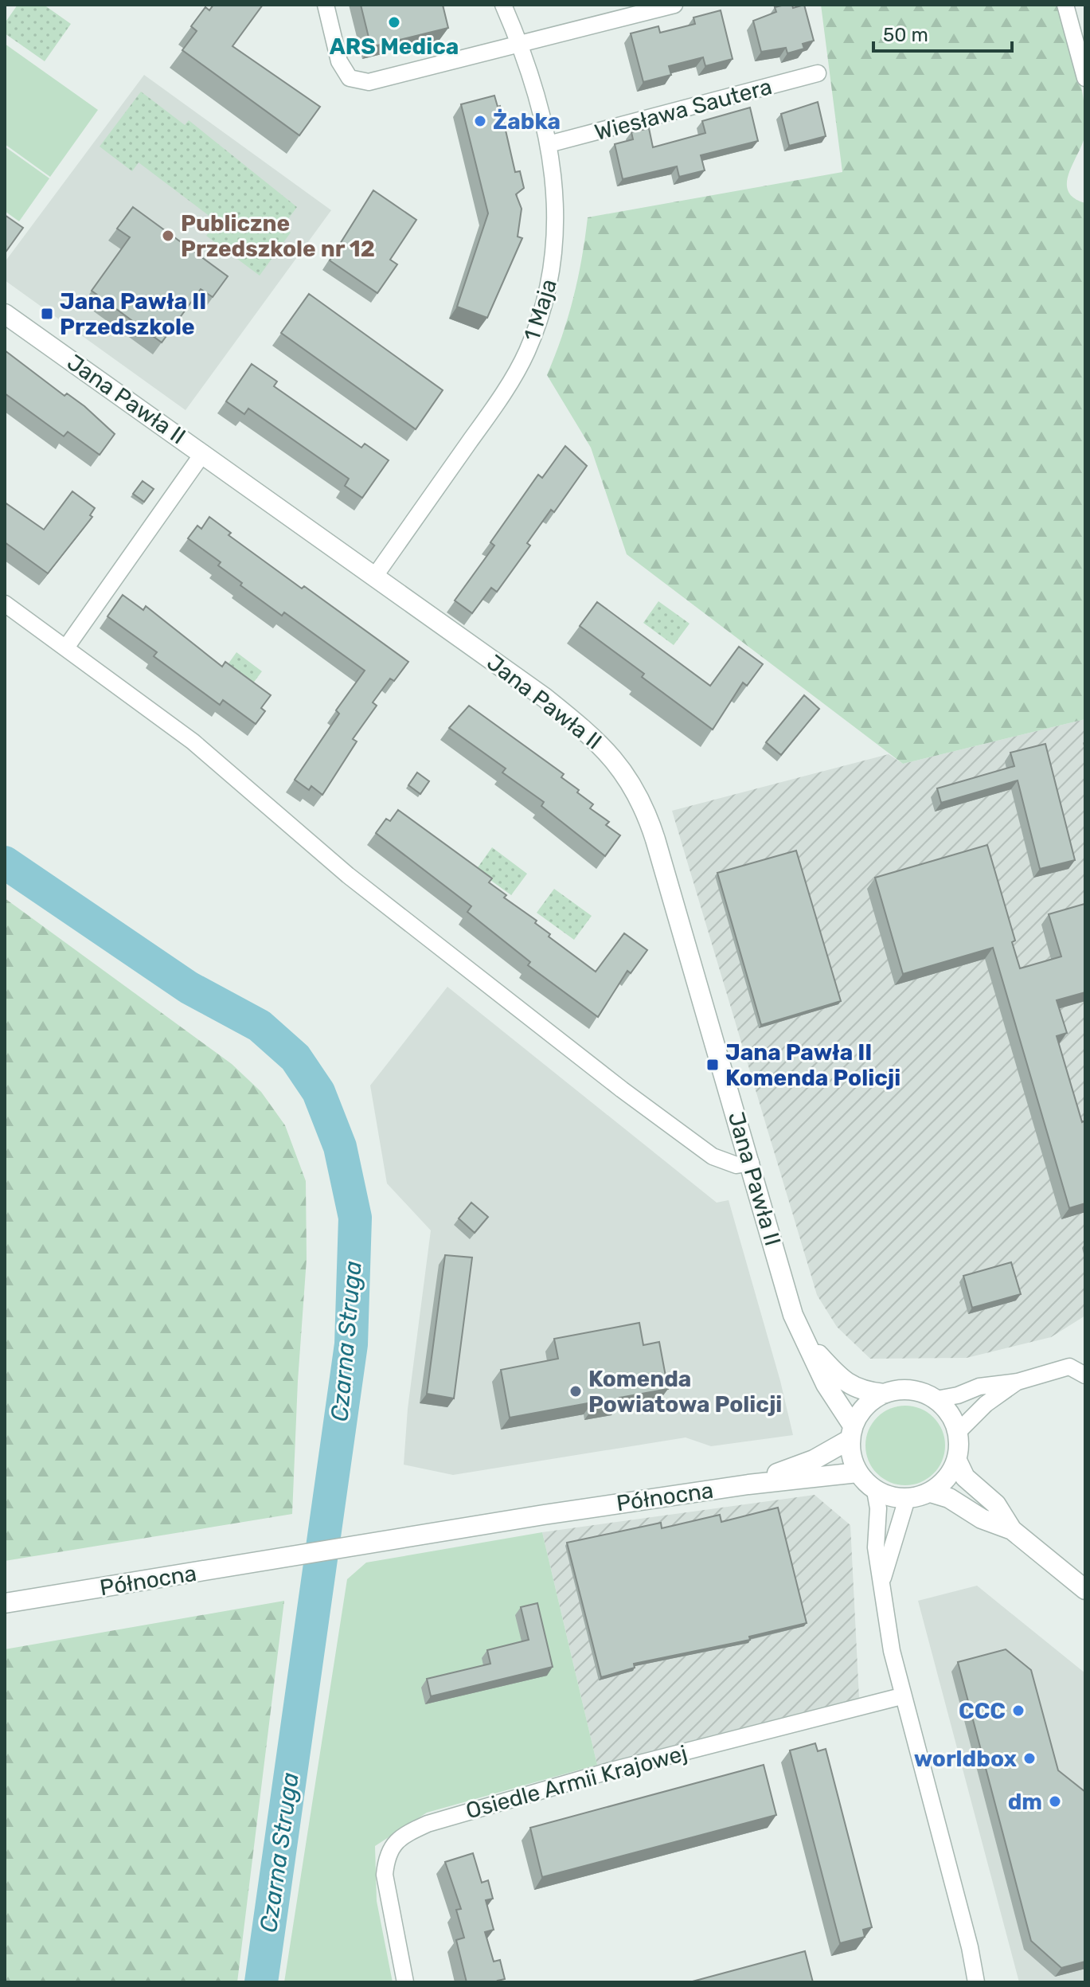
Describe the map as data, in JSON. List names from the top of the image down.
{
  "streets": {
    "street": [
      "Wiesława Sautera",
      "1 Maja",
      "Jana Pawła II",
      "Północna",
      "Osiedle Armii Krajowej"
    ]
  },
  "crossings": [
    ["Wiesława Sautera", "1 Maja"],
    ["1 Maja", "Jana Pawła II"]
  ],
  "water": ["Czarna Struga"],
  "places": {
    "other": [
      "ARS Medica",
      "Żabka",
      "Publiczne Przedszkole nr 12",
      "Komenda Powiatowa Policji",
      "CCC",
      "worldbox",
      "dm"
    ],
    "transit": ["Jana Pawła II Przedszkole", "Jana Pawła II Komenda Policji"]
  },
  "scale_bar": "50 m"
}
